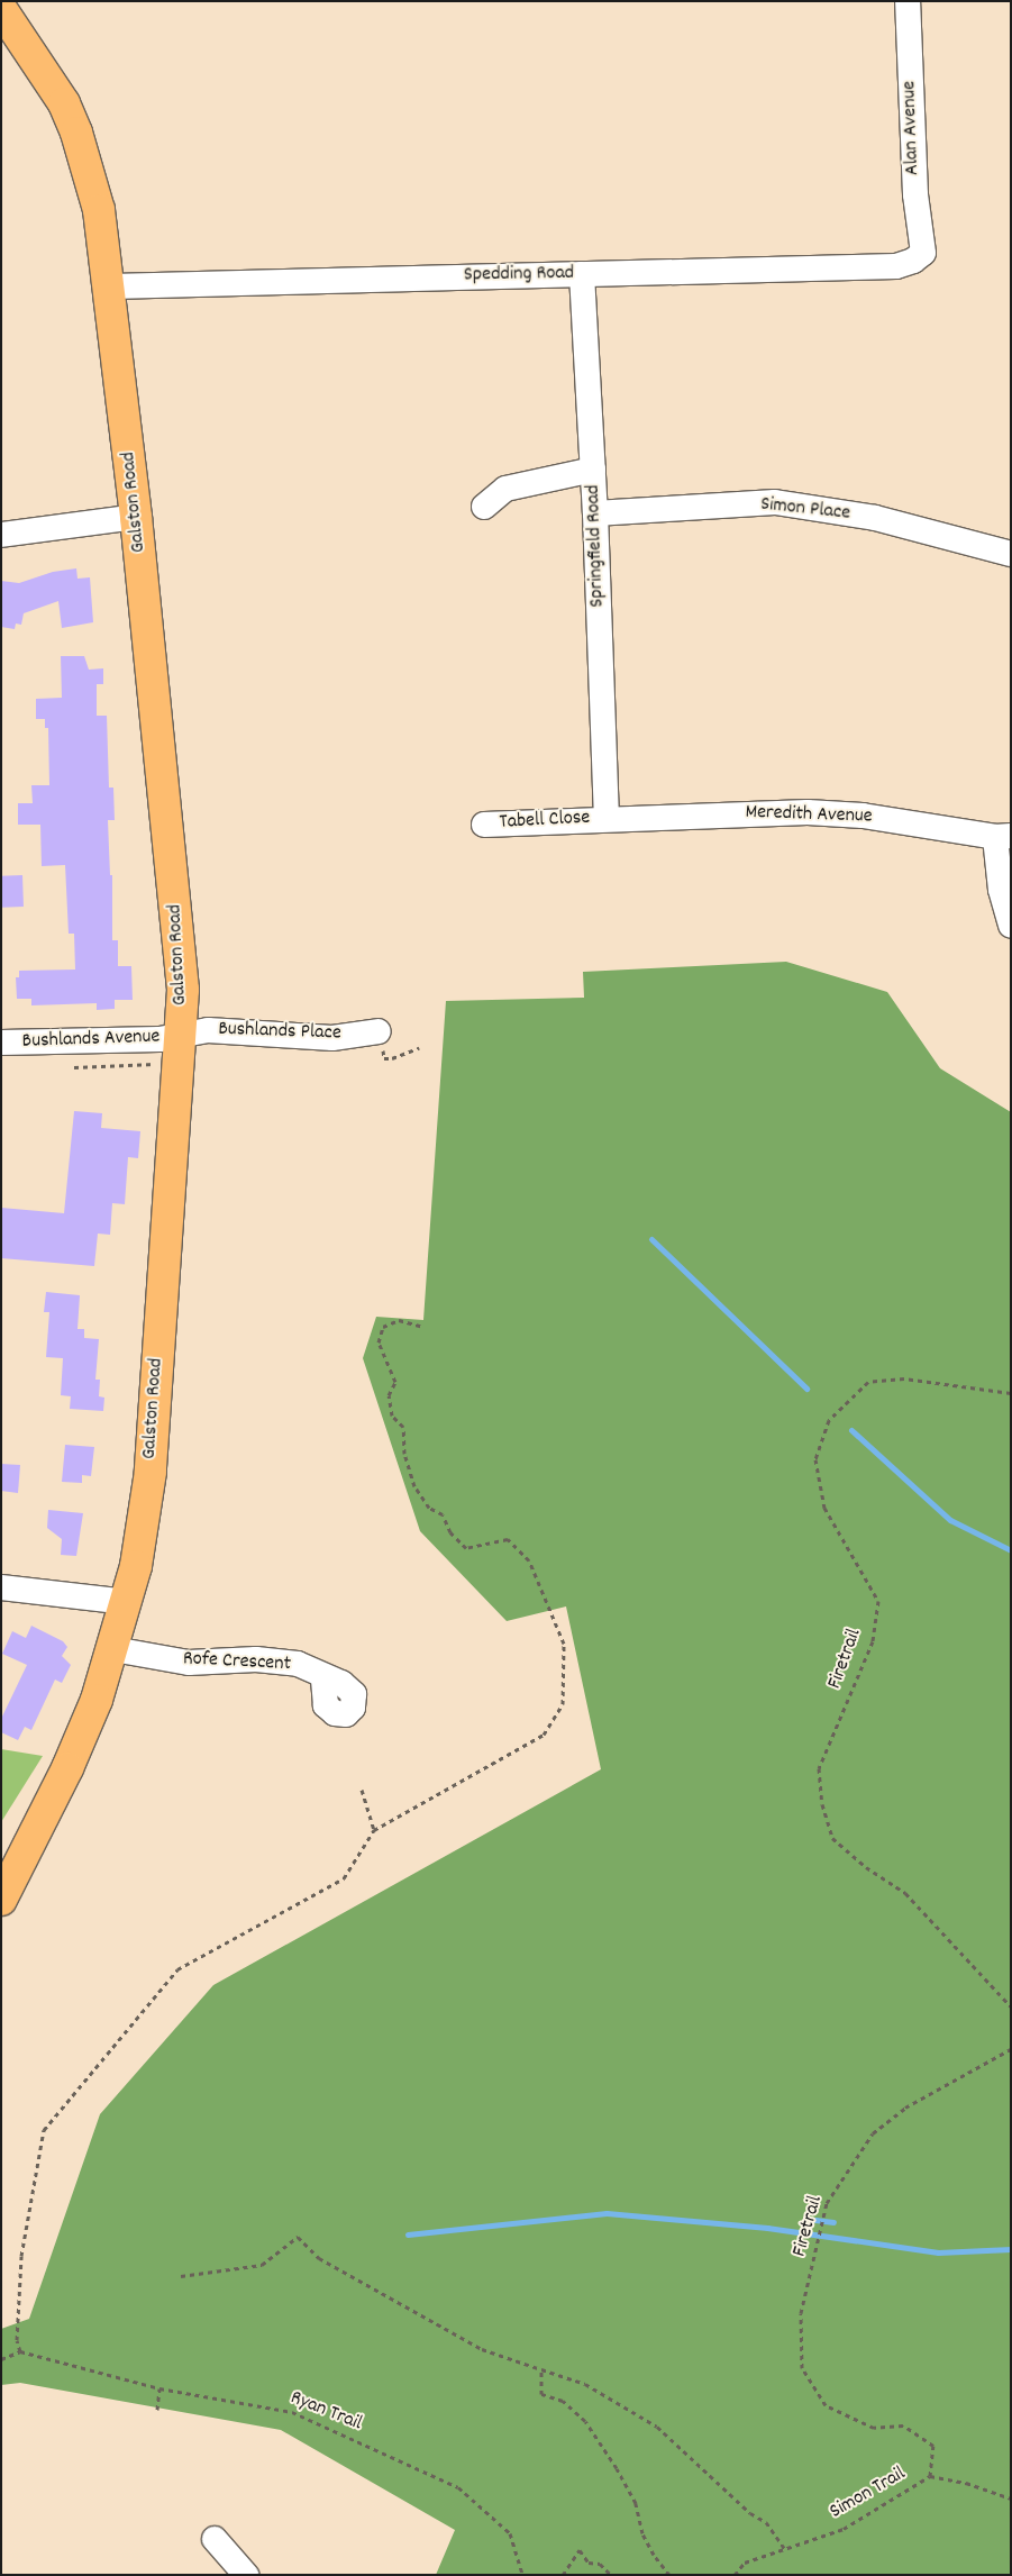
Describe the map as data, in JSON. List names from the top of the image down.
{
  "streets": {
    "main road": ["Galston Road"],
    "street": [
      "Alan Avenue",
      "Spedding Road",
      "Simon Place",
      "Springfield Road",
      "Meredith Avenue",
      "Tabell Close",
      "Bushlands Place",
      "Bushlands Avenue",
      "Rofe Crescent"
    ],
    "path": ["Firetrail", "Ryan Trail", "Simon Trail"]
  },
  "crossings": [
    ["Alan Avenue", "Spedding Road"],
    ["Spedding Road", "Galston Road"],
    ["Spedding Road", "Springfield Road"],
    ["Galston Road", "Bushlands Place"],
    ["Galston Road", "Bushlands Avenue"],
    ["Galston Road", "Rofe Crescent"],
    ["Simon Place", "Springfield Road"],
    ["Springfield Road", "Meredith Avenue"],
    ["Springfield Road", "Tabell Close"],
    ["Meredith Avenue", "Tabell Close"],
    ["Bushlands Place", "Bushlands Avenue"],
    ["Firetrail", "Simon Trail"]
  ]
}
